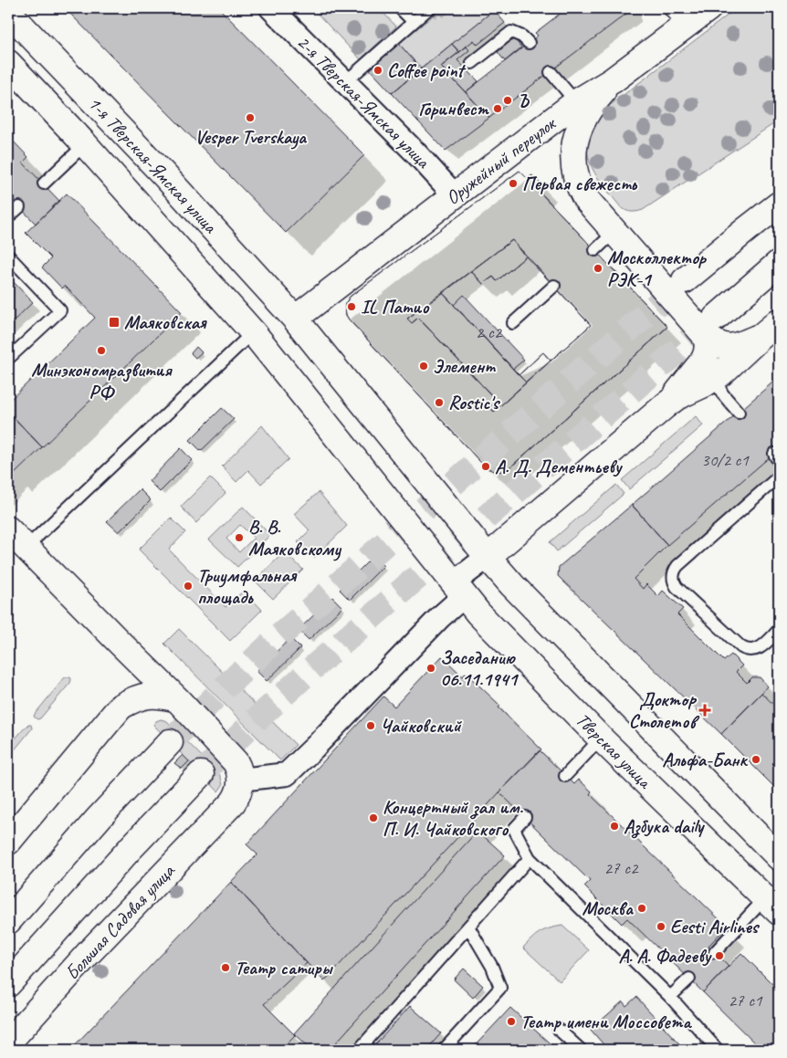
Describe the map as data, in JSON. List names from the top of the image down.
{
  "streets": {
    "main road": [
      "Оружейный переулок",
      "1-я Тверская-Ямская улица",
      "Тверская улица",
      "Большая Садовая улица"
    ],
    "street": ["2-я Тверская-Ямская улица"]
  },
  "crossings": [
    ["2-я Тверская-Ямская улица", "Оружейный переулок"],
    ["Оружейный переулок", "1-я Тверская-Ямская улица"]
  ],
  "places": {
    "other": [
      "Coffee point",
      "Ъ",
      "Горинвест",
      "Vesper Tverskaya",
      "Первая свежесть",
      "Москоллектор РЭК-1",
      "IL Патио",
      "Минэкономразвития РФ",
      "Элемент",
      "Rostic's",
      "А. Д. Дементьеву",
      "В. В. Маяковскому",
      "Триумфальная площадь",
      "Заседанию 06.11.1941",
      "Чайковский",
      "Альфа-Банк",
      "Концертный зал им. П. И. Чайковского",
      "Азбука daily",
      "Москва",
      "Eesti Аirlines",
      "А. А. Фадееву",
      "Театр сатиры",
      "Театр имени Моссовета"
    ],
    "transit": ["Маяковская"],
    "health": ["Доктор Столетов"]
  },
  "house_numbers": [
    "2 с2",
    "30/2 с1",
    "27 с2",
    "27 с1"
  ]
}
